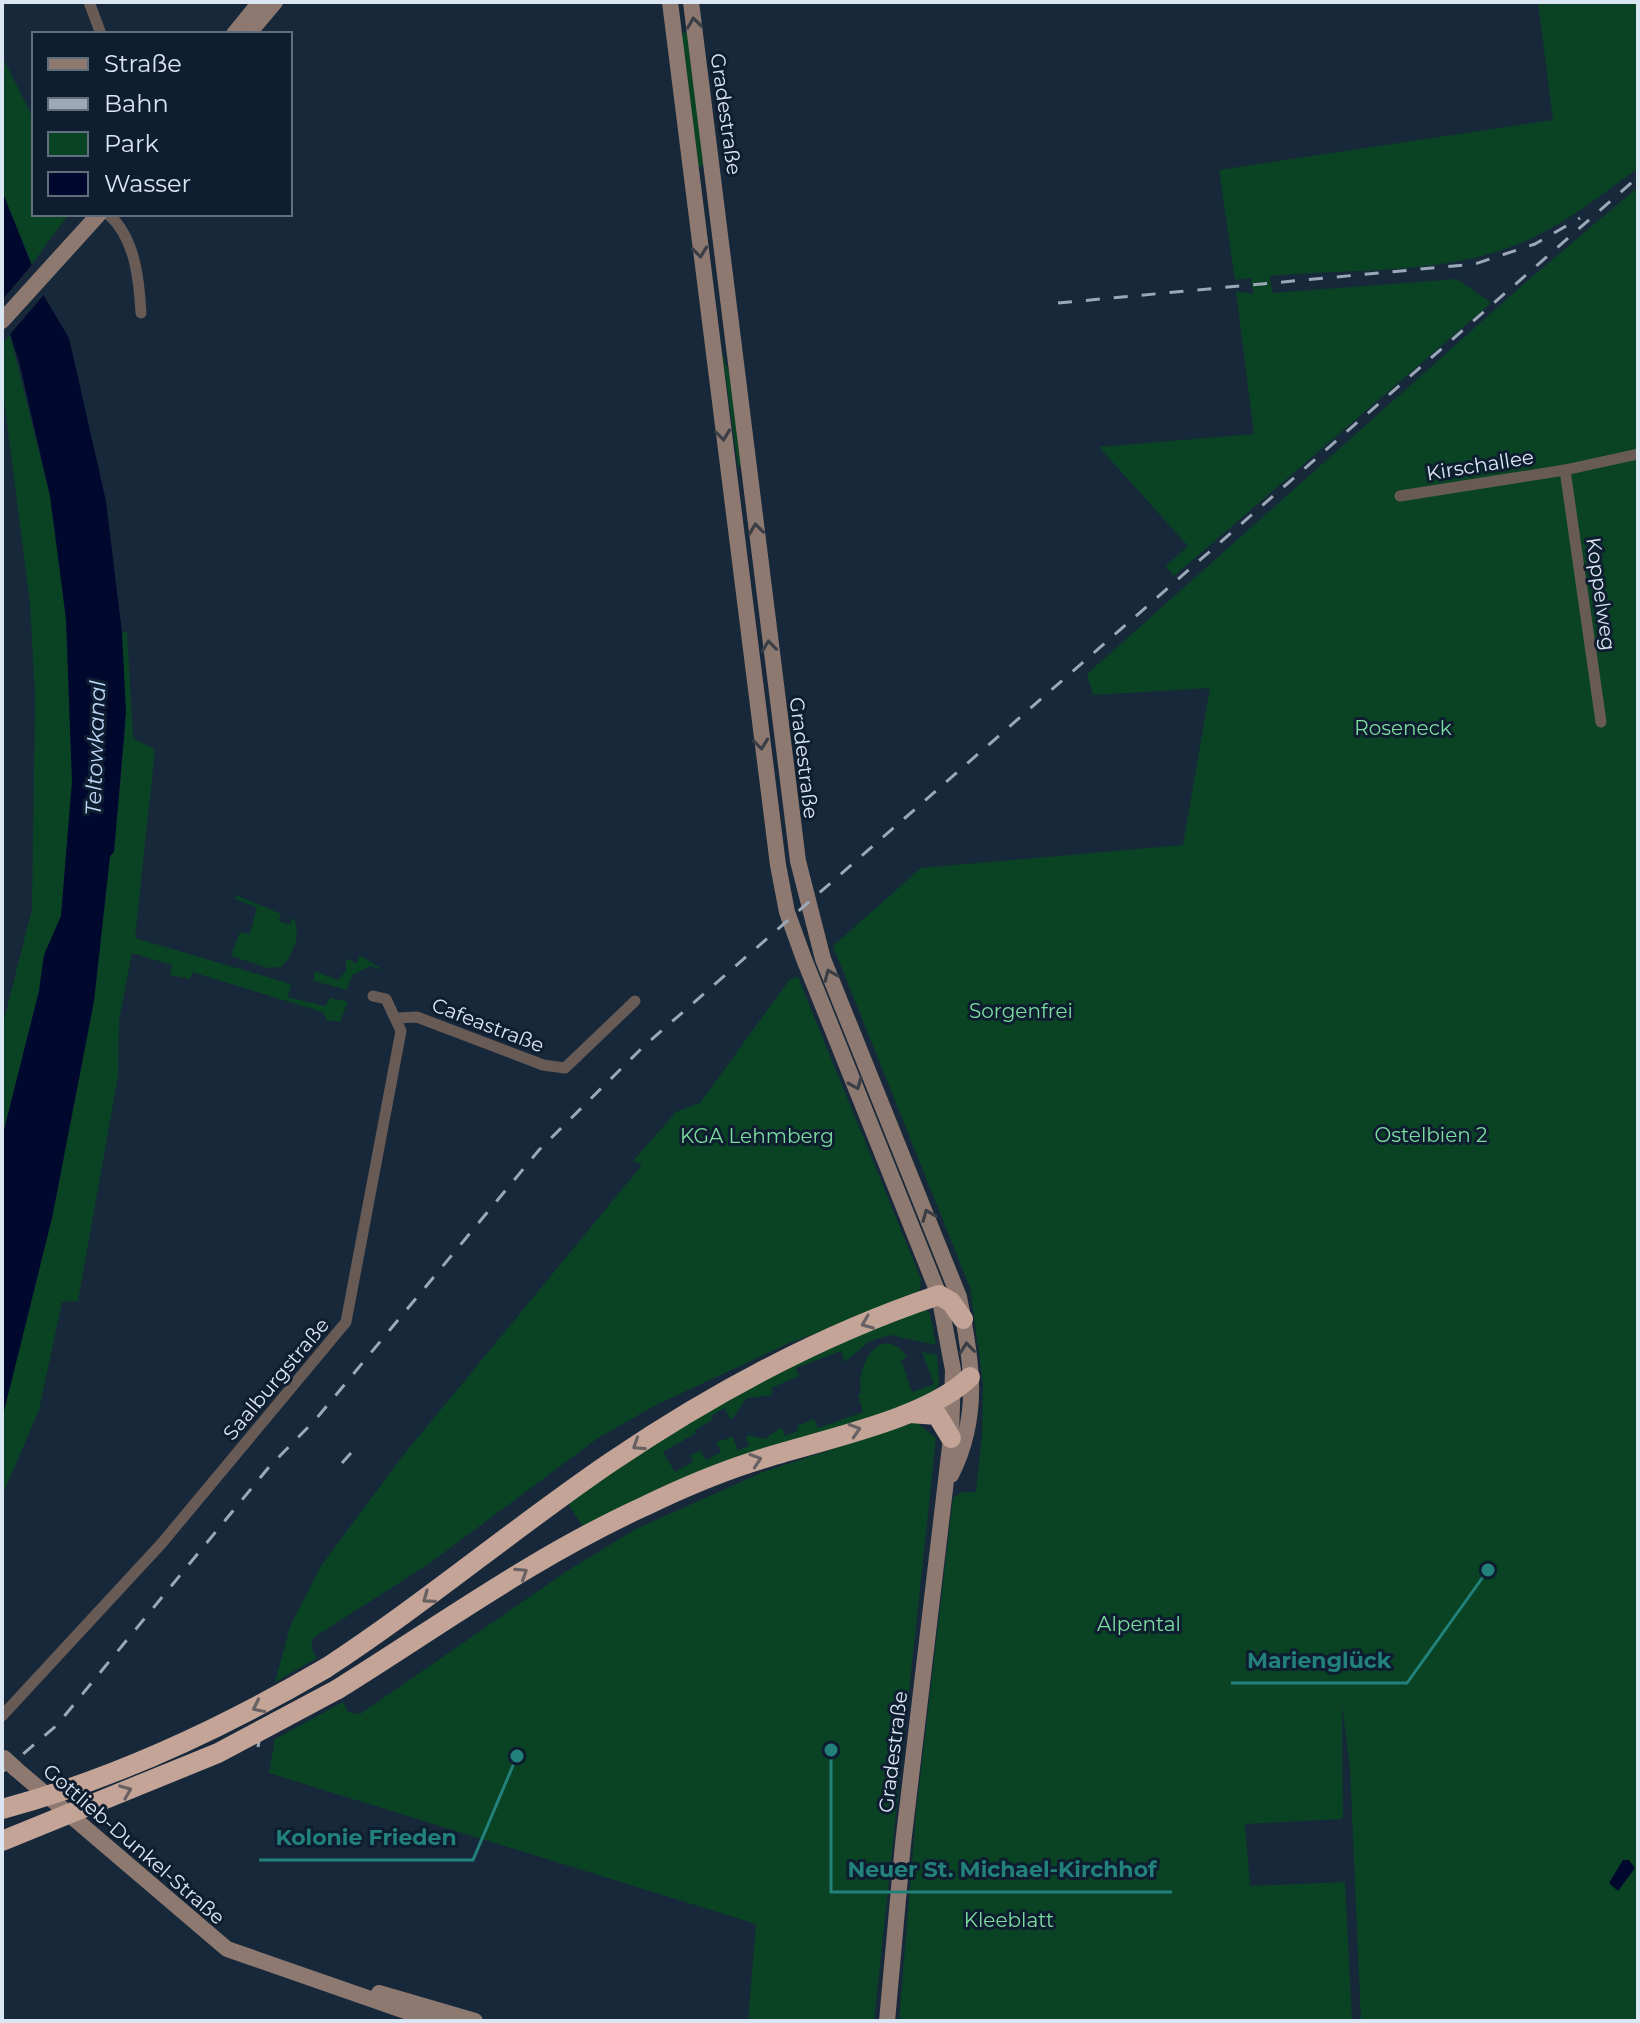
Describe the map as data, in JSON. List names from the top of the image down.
{
  "streets": {
    "main road": ["Gradestraße", "Gottlieb-Dunkel-Straße"],
    "street": [
      "Kirschallee",
      "Koppelweg",
      "Cafeastraße",
      "Saalburgstraße"
    ]
  },
  "crossings": [
    ["Kirschallee", "Koppelweg"],
    ["Cafeastraße", "Saalburgstraße"]
  ],
  "water": ["Teltowkanal"],
  "parks": [
    "Roseneck",
    "Sorgenfrei",
    "Ostelbien 2",
    "KGA Lehmberg",
    "Alpental",
    "Kleeblatt"
  ],
  "places": ["Marienglück", "Neuer St. Michael-Kirchhof", "Kolonie Frieden"],
  "legend": [
    "Straße",
    "Bahn",
    "Park",
    "Wasser"
  ]
}
